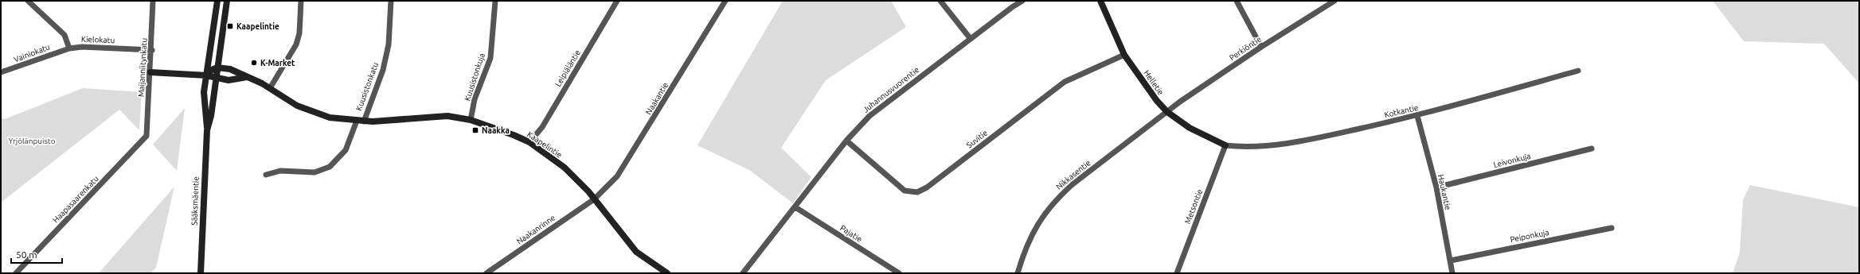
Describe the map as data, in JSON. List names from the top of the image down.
{
  "streets": {
    "street": [
      "Kielokatu",
      "Perkiöntie",
      "Vainiokatu",
      "Maijanniitynkatu",
      "Leipiäläntie",
      "Kuusistonkuja",
      "Helletie",
      "Kuusistonkatu",
      "Juhannusvuorentie",
      "Naakantie",
      "Kotkantie",
      "Suvitie",
      "Kaapelintie",
      "Leivonkuja",
      "Nikkasentie",
      "Haukantie",
      "Haapasaarenkatu",
      "Sääksmäentie",
      "Metsontie",
      "Naakanrinne",
      "Pajatie",
      "Peiponkuja"
    ]
  },
  "crossings": [
    ["Kielokatu", "Vainiokatu"],
    ["Kielokatu", "Maijanniitynkatu"],
    ["Perkiöntie", "Helletie"],
    ["Perkiöntie", "Nikkasentie"],
    ["Maijanniitynkatu", "Haapasaarenkatu"],
    ["Leipiäläntie", "Kaapelintie"],
    ["Kuusistonkuja", "Kaapelintie"],
    ["Helletie", "Kotkantie"],
    ["Helletie", "Suvitie"],
    ["Helletie", "Nikkasentie"],
    ["Helletie", "Metsontie"],
    ["Kuusistonkatu", "Kaapelintie"],
    ["Juhannusvuorentie", "Suvitie"],
    ["Juhannusvuorentie", "Pajatie"],
    ["Naakantie", "Kaapelintie"],
    ["Naakantie", "Naakanrinne"],
    ["Kotkantie", "Haukantie"],
    ["Kotkantie", "Metsontie"],
    ["Kaapelintie", "Sääksmäentie"],
    ["Kaapelintie", "Naakanrinne"],
    ["Leivonkuja", "Haukantie"],
    ["Haukantie", "Peiponkuja"]
  ],
  "parks": ["Yrjölänpuisto"],
  "places": {
    "transit": ["Kaapelintie", "Naakka"],
    "other": ["K-Market"]
  },
  "scale_bar": "50 m"
}
